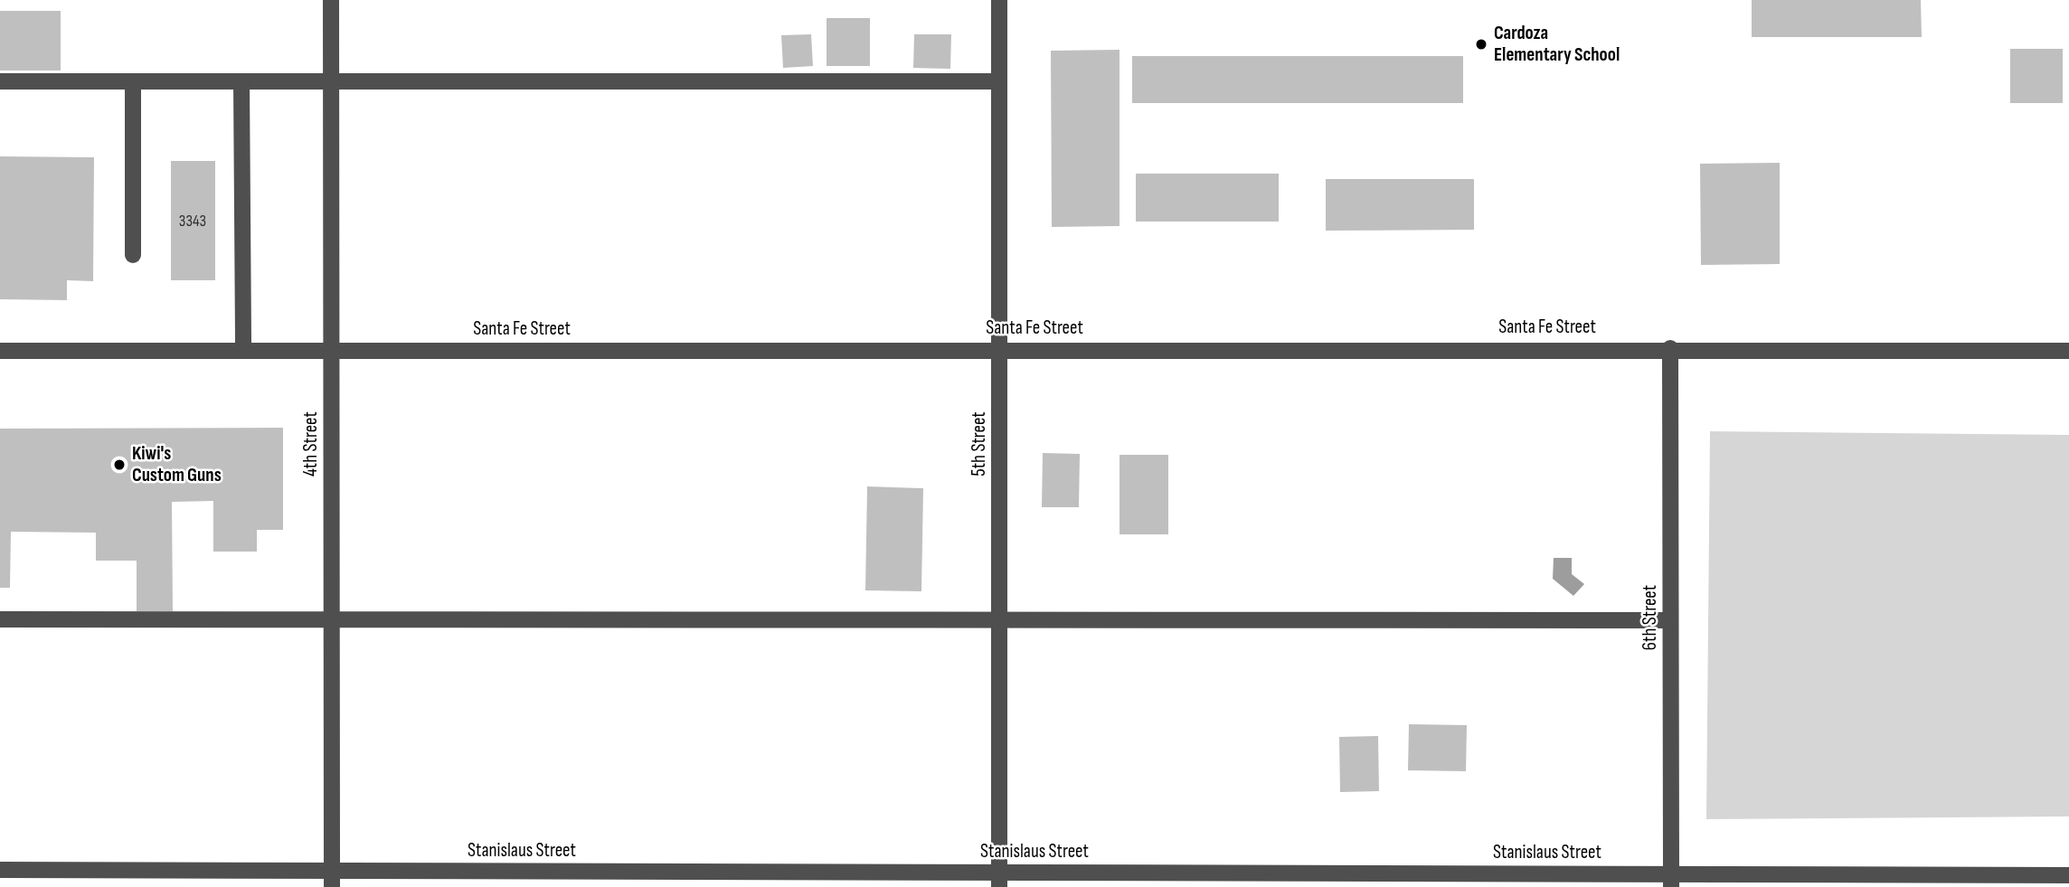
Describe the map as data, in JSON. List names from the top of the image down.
{
  "streets": {
    "street": [
      "Santa Fe Street",
      "4th Street",
      "5th Street",
      "6th Street",
      "Stanislaus Street"
    ]
  },
  "crossings": [
    ["Santa Fe Street", "4th Street"],
    ["Santa Fe Street", "5th Street"],
    ["Santa Fe Street", "6th Street"],
    ["4th Street", "Stanislaus Street"],
    ["5th Street", "Stanislaus Street"],
    ["6th Street", "Stanislaus Street"]
  ],
  "places": ["Cardoza Elementary School", "Kiwi's Custom Guns"],
  "house_numbers": ["3343"]
}
